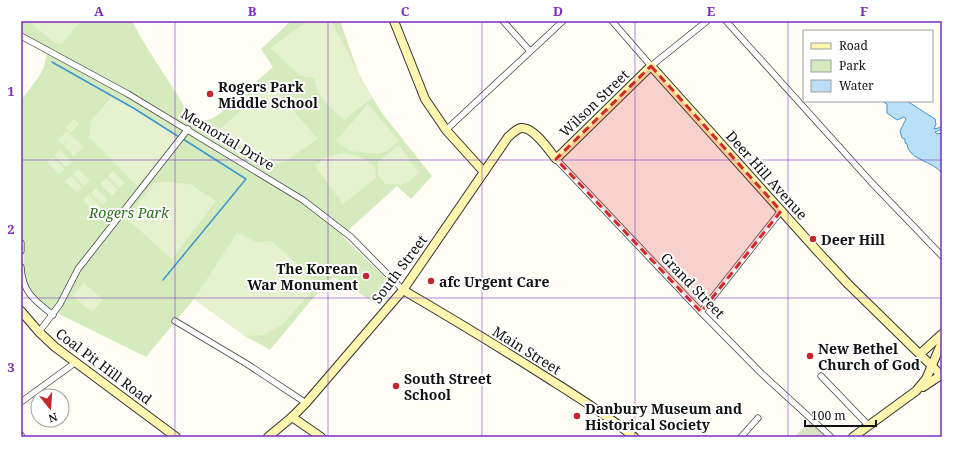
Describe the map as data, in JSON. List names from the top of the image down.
{
  "streets": {
    "street": [
      "Wilson Street",
      "Memorial Drive",
      "Deer Hill Avenue",
      "South Street",
      "Grand Street",
      "Main Street",
      "Coal Pit Hill Road"
    ]
  },
  "crossings": [
    ["Wilson Street", "Deer Hill Avenue"],
    ["Wilson Street", "Grand Street"],
    ["Memorial Drive", "South Street"],
    ["Memorial Drive", "Main Street"],
    ["South Street", "Grand Street"],
    ["South Street", "Main Street"]
  ],
  "parks": ["Rogers Park"],
  "places": [
    "Rogers Park Middle School",
    "Deer Hill",
    "The Korean War Monument",
    "afc Urgent Care",
    "New Bethel Church of God",
    "South Street School",
    "Danbury Museum and Historical Society"
  ],
  "legend": ["Road", "Park", "Water"],
  "scale_bar": "100 m",
  "north": "bottom",
  "grid": {
    "columns": [
      "A",
      "B",
      "C",
      "D",
      "E",
      "F"
    ],
    "rows": ["1", "2", "3"]
  }
}
